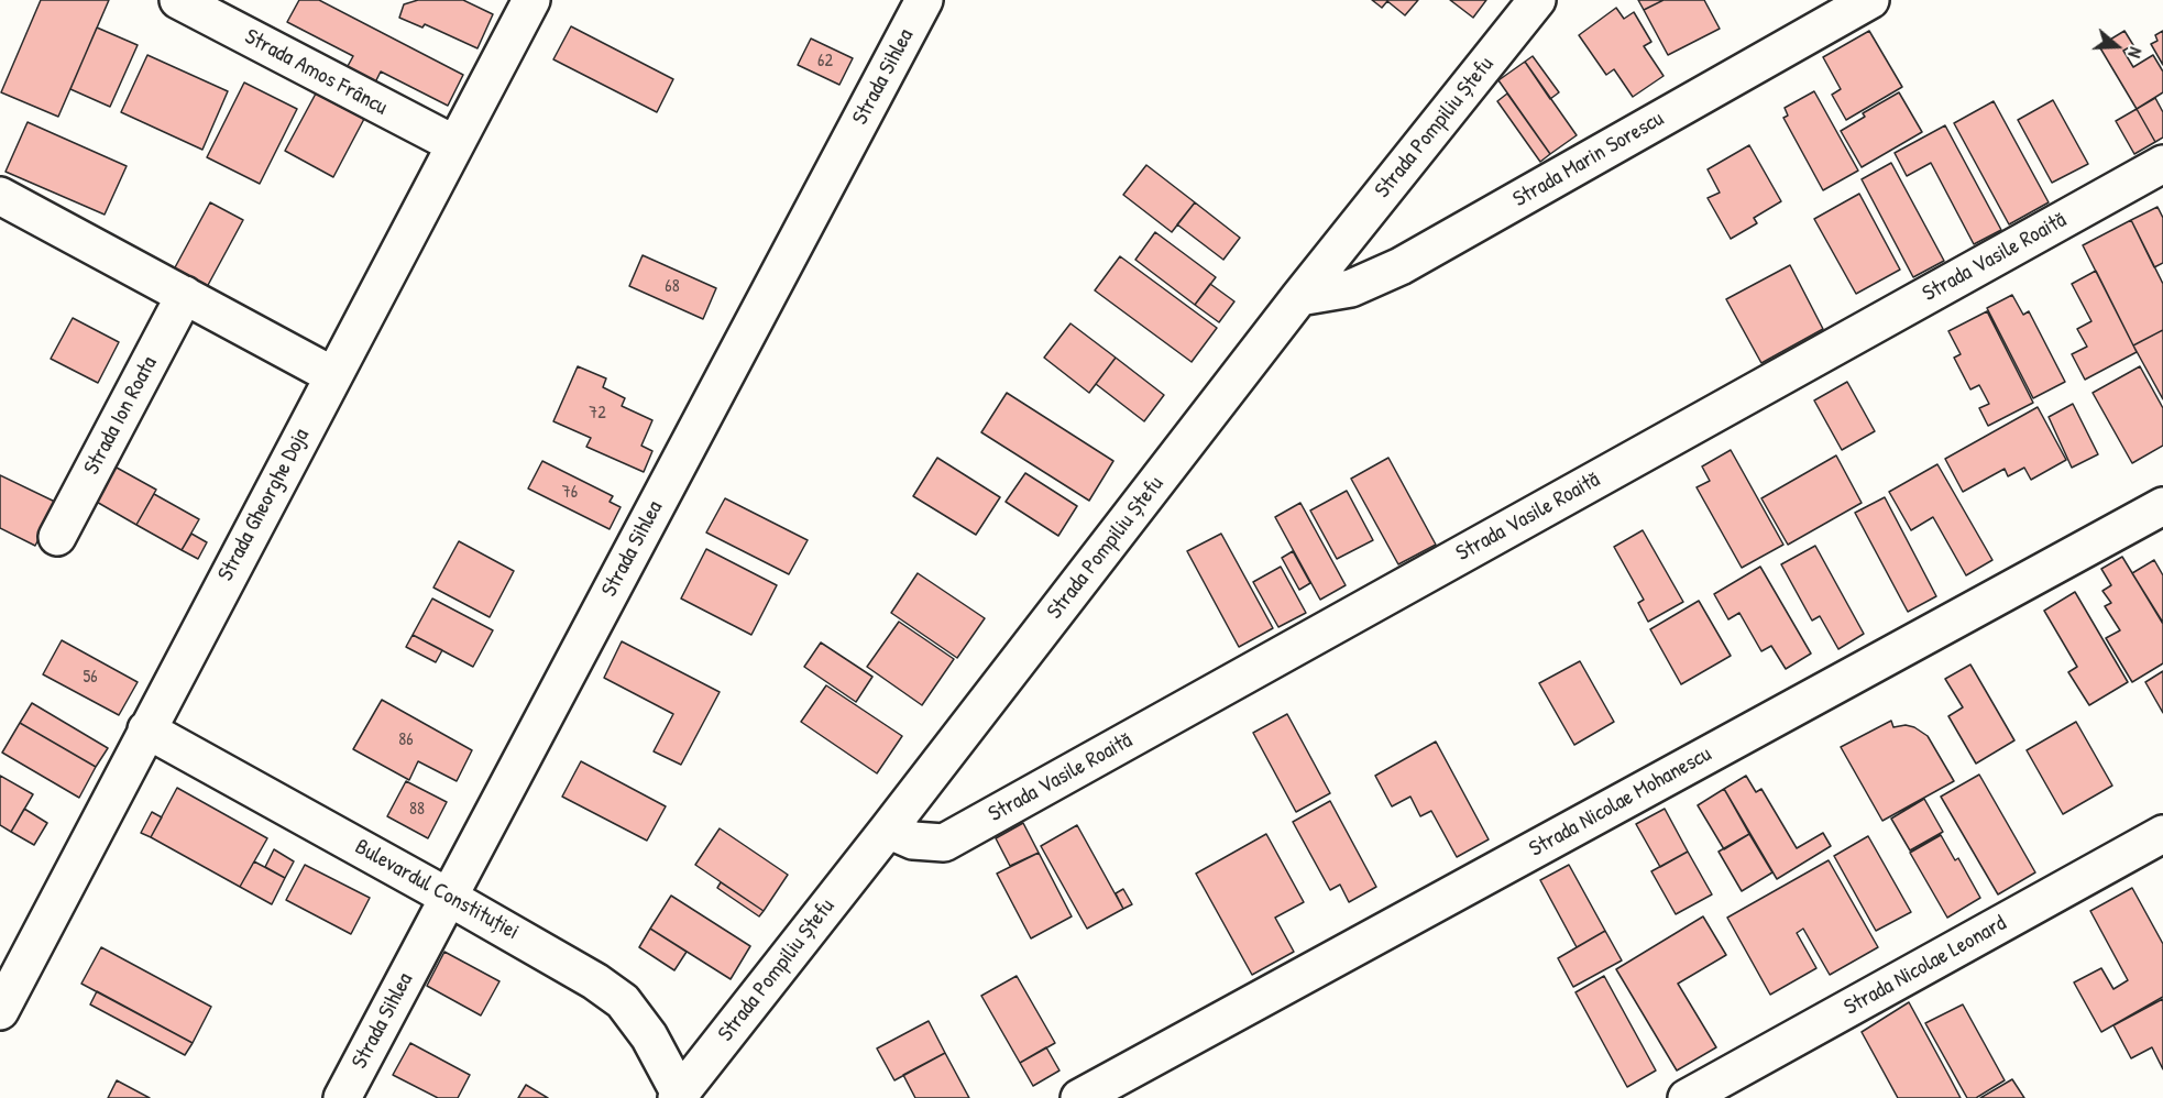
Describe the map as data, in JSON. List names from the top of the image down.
{
  "streets": {
    "street": [
      "Strada Amos Frâncu",
      "Strada Sihlea",
      "Strada Pompiliu Ștefu",
      "Strada Marin Sorescu",
      "Strada Vasile Roaită",
      "Strada Ion Roata",
      "Strada Gheorghe Doja",
      "Strada Nicolae Mohanescu",
      "Bulevardul Constituției",
      "Strada Nicolae Leonard"
    ]
  },
  "crossings": [
    ["Strada Amos Frâncu", "Strada Gheorghe Doja"],
    ["Strada Sihlea", "Bulevardul Constituției"],
    ["Strada Pompiliu Ștefu", "Strada Marin Sorescu"],
    ["Strada Pompiliu Ștefu", "Strada Vasile Roaită"],
    ["Strada Pompiliu Ștefu", "Bulevardul Constituției"],
    ["Strada Gheorghe Doja", "Bulevardul Constituției"]
  ],
  "house_numbers": [
    "62",
    "68",
    "72",
    "76",
    "56",
    "86",
    "88"
  ],
  "north": "right"
}
